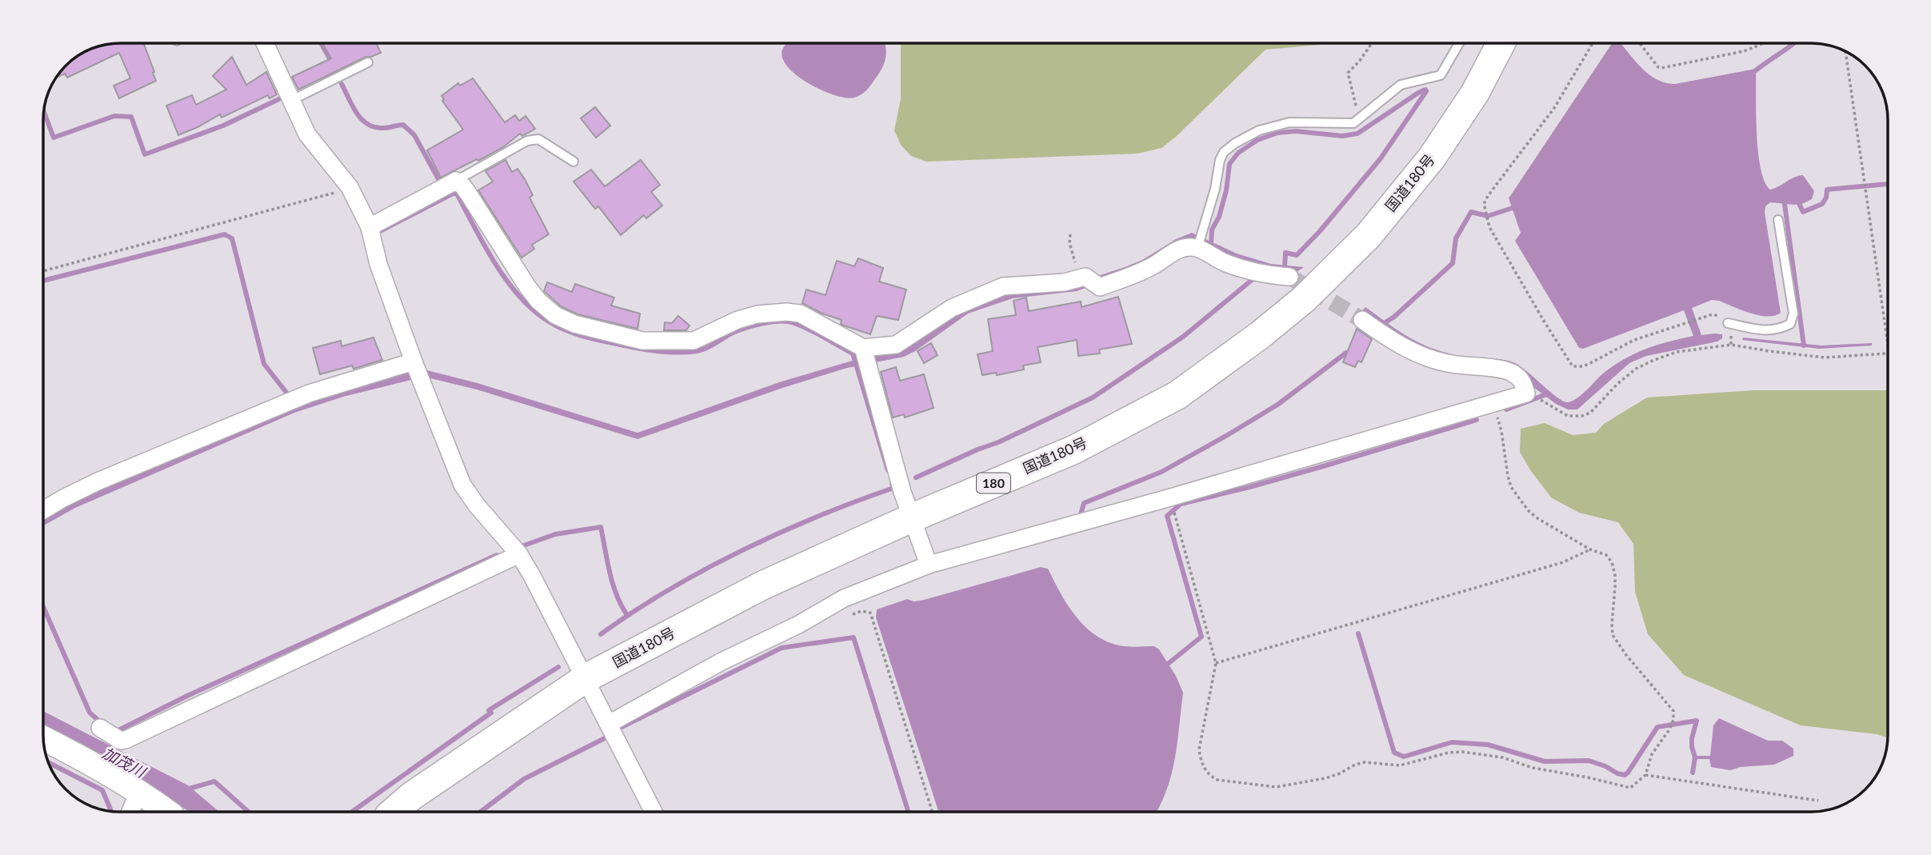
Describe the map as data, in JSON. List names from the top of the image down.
{
  "streets": {
    "highway": ["国道180号", "180"]
  },
  "water": ["加茂川"]
}
